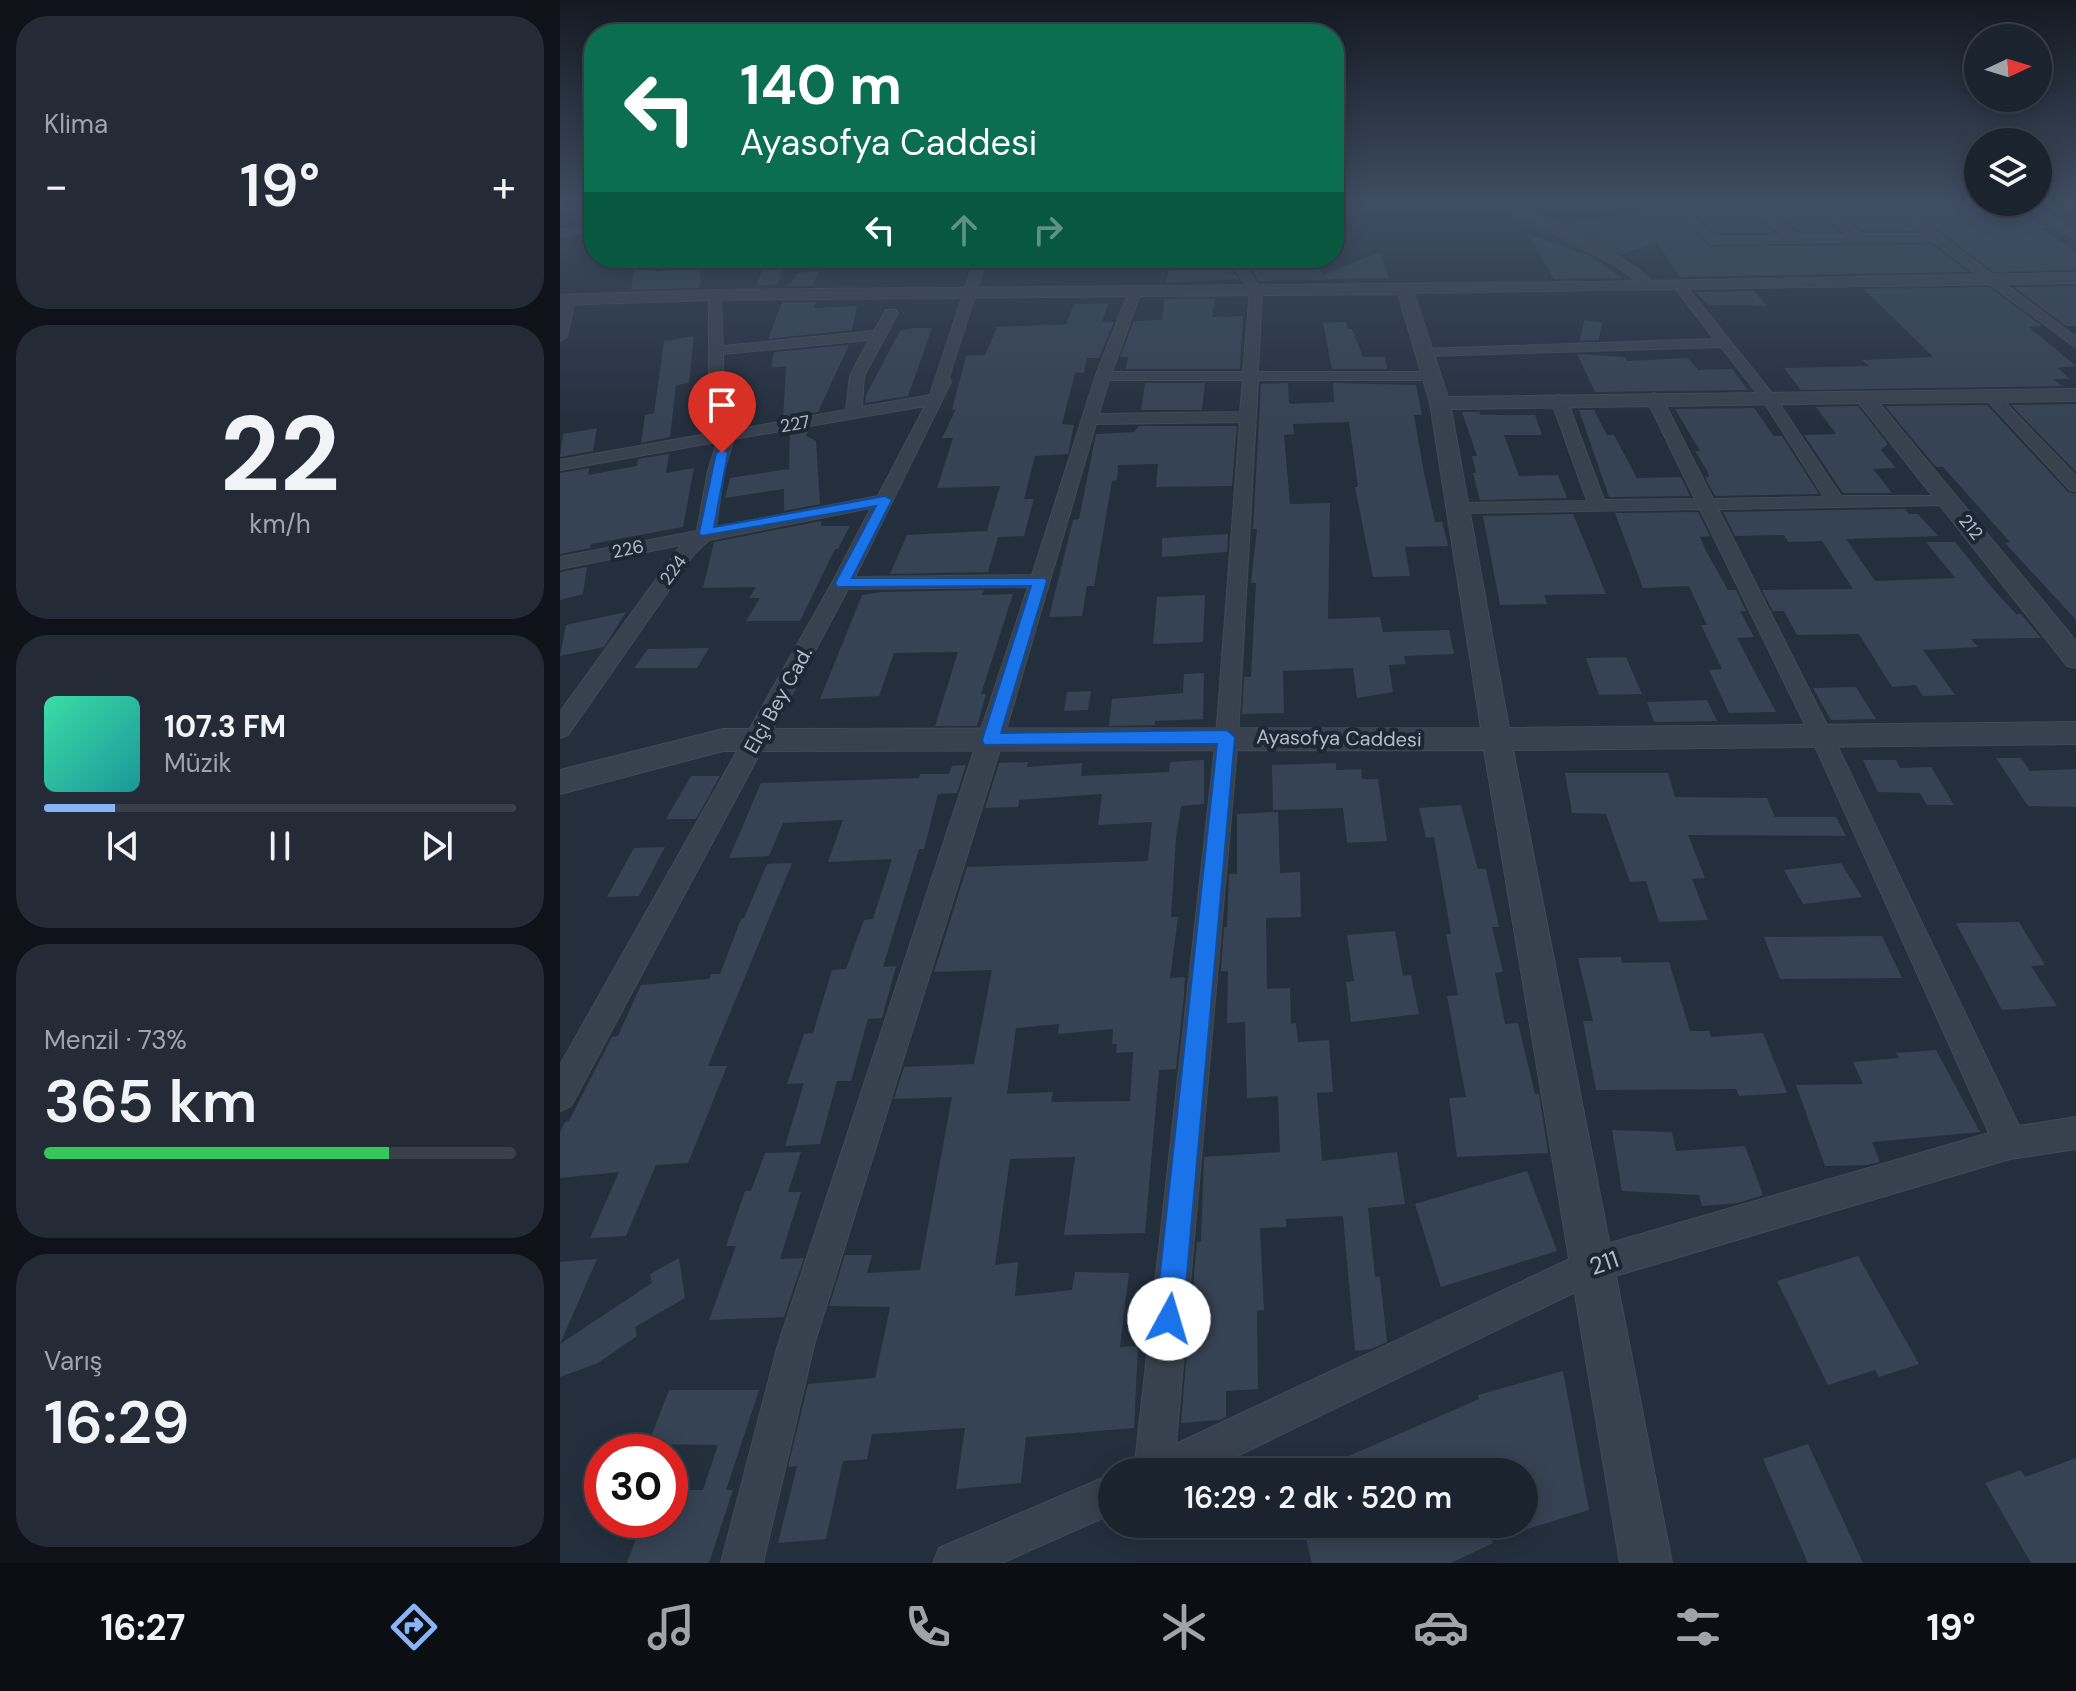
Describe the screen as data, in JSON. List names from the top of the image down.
{
  "streets": {
    "street": [
      "227",
      "212",
      "226",
      "224",
      "Elçi Bey Cad.",
      "Ayasofya Caddesi",
      "211"
    ]
  },
  "crossings": [
    ["227", "Elçi Bey Cad."],
    ["226", "224"],
    ["226", "Elçi Bey Cad."],
    ["Elçi Bey Cad.", "Ayasofya Caddesi"]
  ],
  "north": "right",
  "page": {
    "tile": [
      "Klima",
      ["22", "km/h"],
      ["Menzil · 73%", "365 km"],
      ["Varış", "16:29"]
    ],
    "turn": ["140 m", "Ayasofya Caddesi"],
    "heat": ["−", "19°", "+"],
    "song": ["107.3 FM", "Müzik"],
    "limit": "30",
    "trip": "16:29 · 2 dk · 520 m",
    "tabs": ["16:27", "19°"]
  }
}
